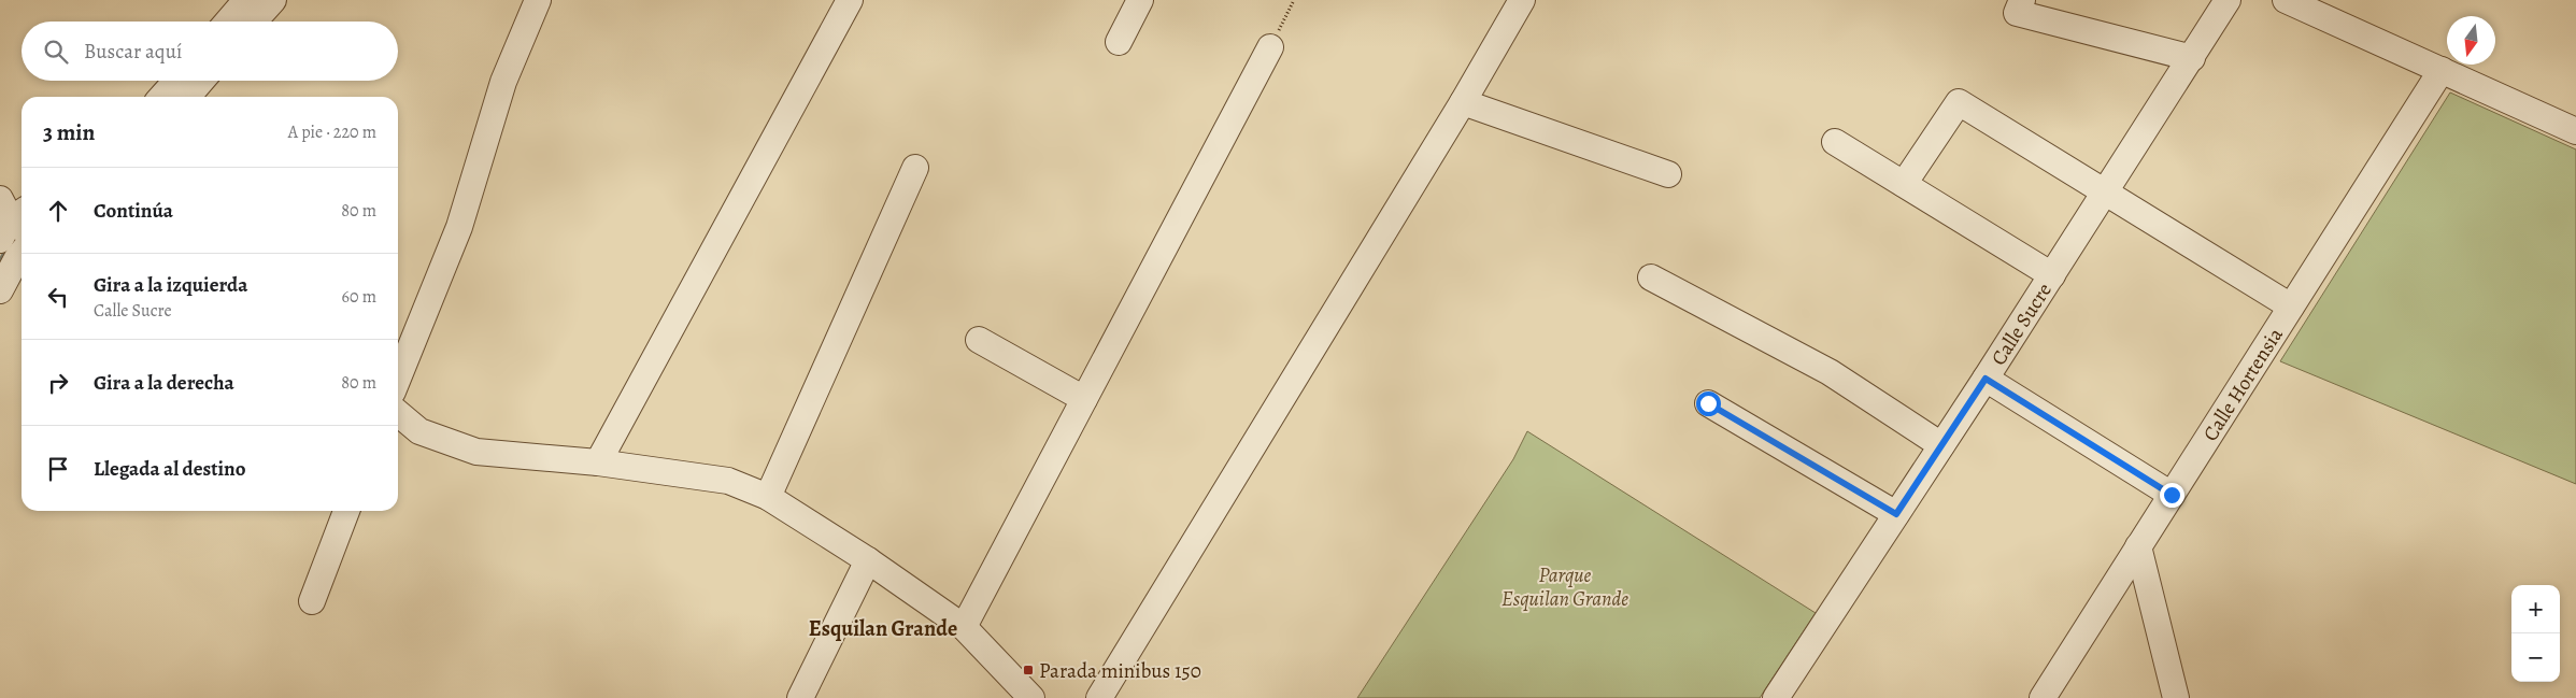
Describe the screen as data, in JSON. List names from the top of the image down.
{
  "streets": {
    "street": ["Calle Sucre", "Calle Hortensia"]
  },
  "districts": ["Esquilan Grande"],
  "parks": ["Parque Esquilan Grande"],
  "places": {
    "transit": ["Parada minibus 150"]
  },
  "north": "bottom",
  "page": {
    "search": "Buscar aquí",
    "heading": ["3 min", "A pie · 220 m"],
    "list": [
      ["Continúa", "80 m"],
      ["Gira a la izquierda", "Calle Sucre", "60 m"],
      ["Gira a la derecha", "80 m"],
      "Llegada al destino"
    ],
    "map_buttons": ["+", "−"]
  }
}
